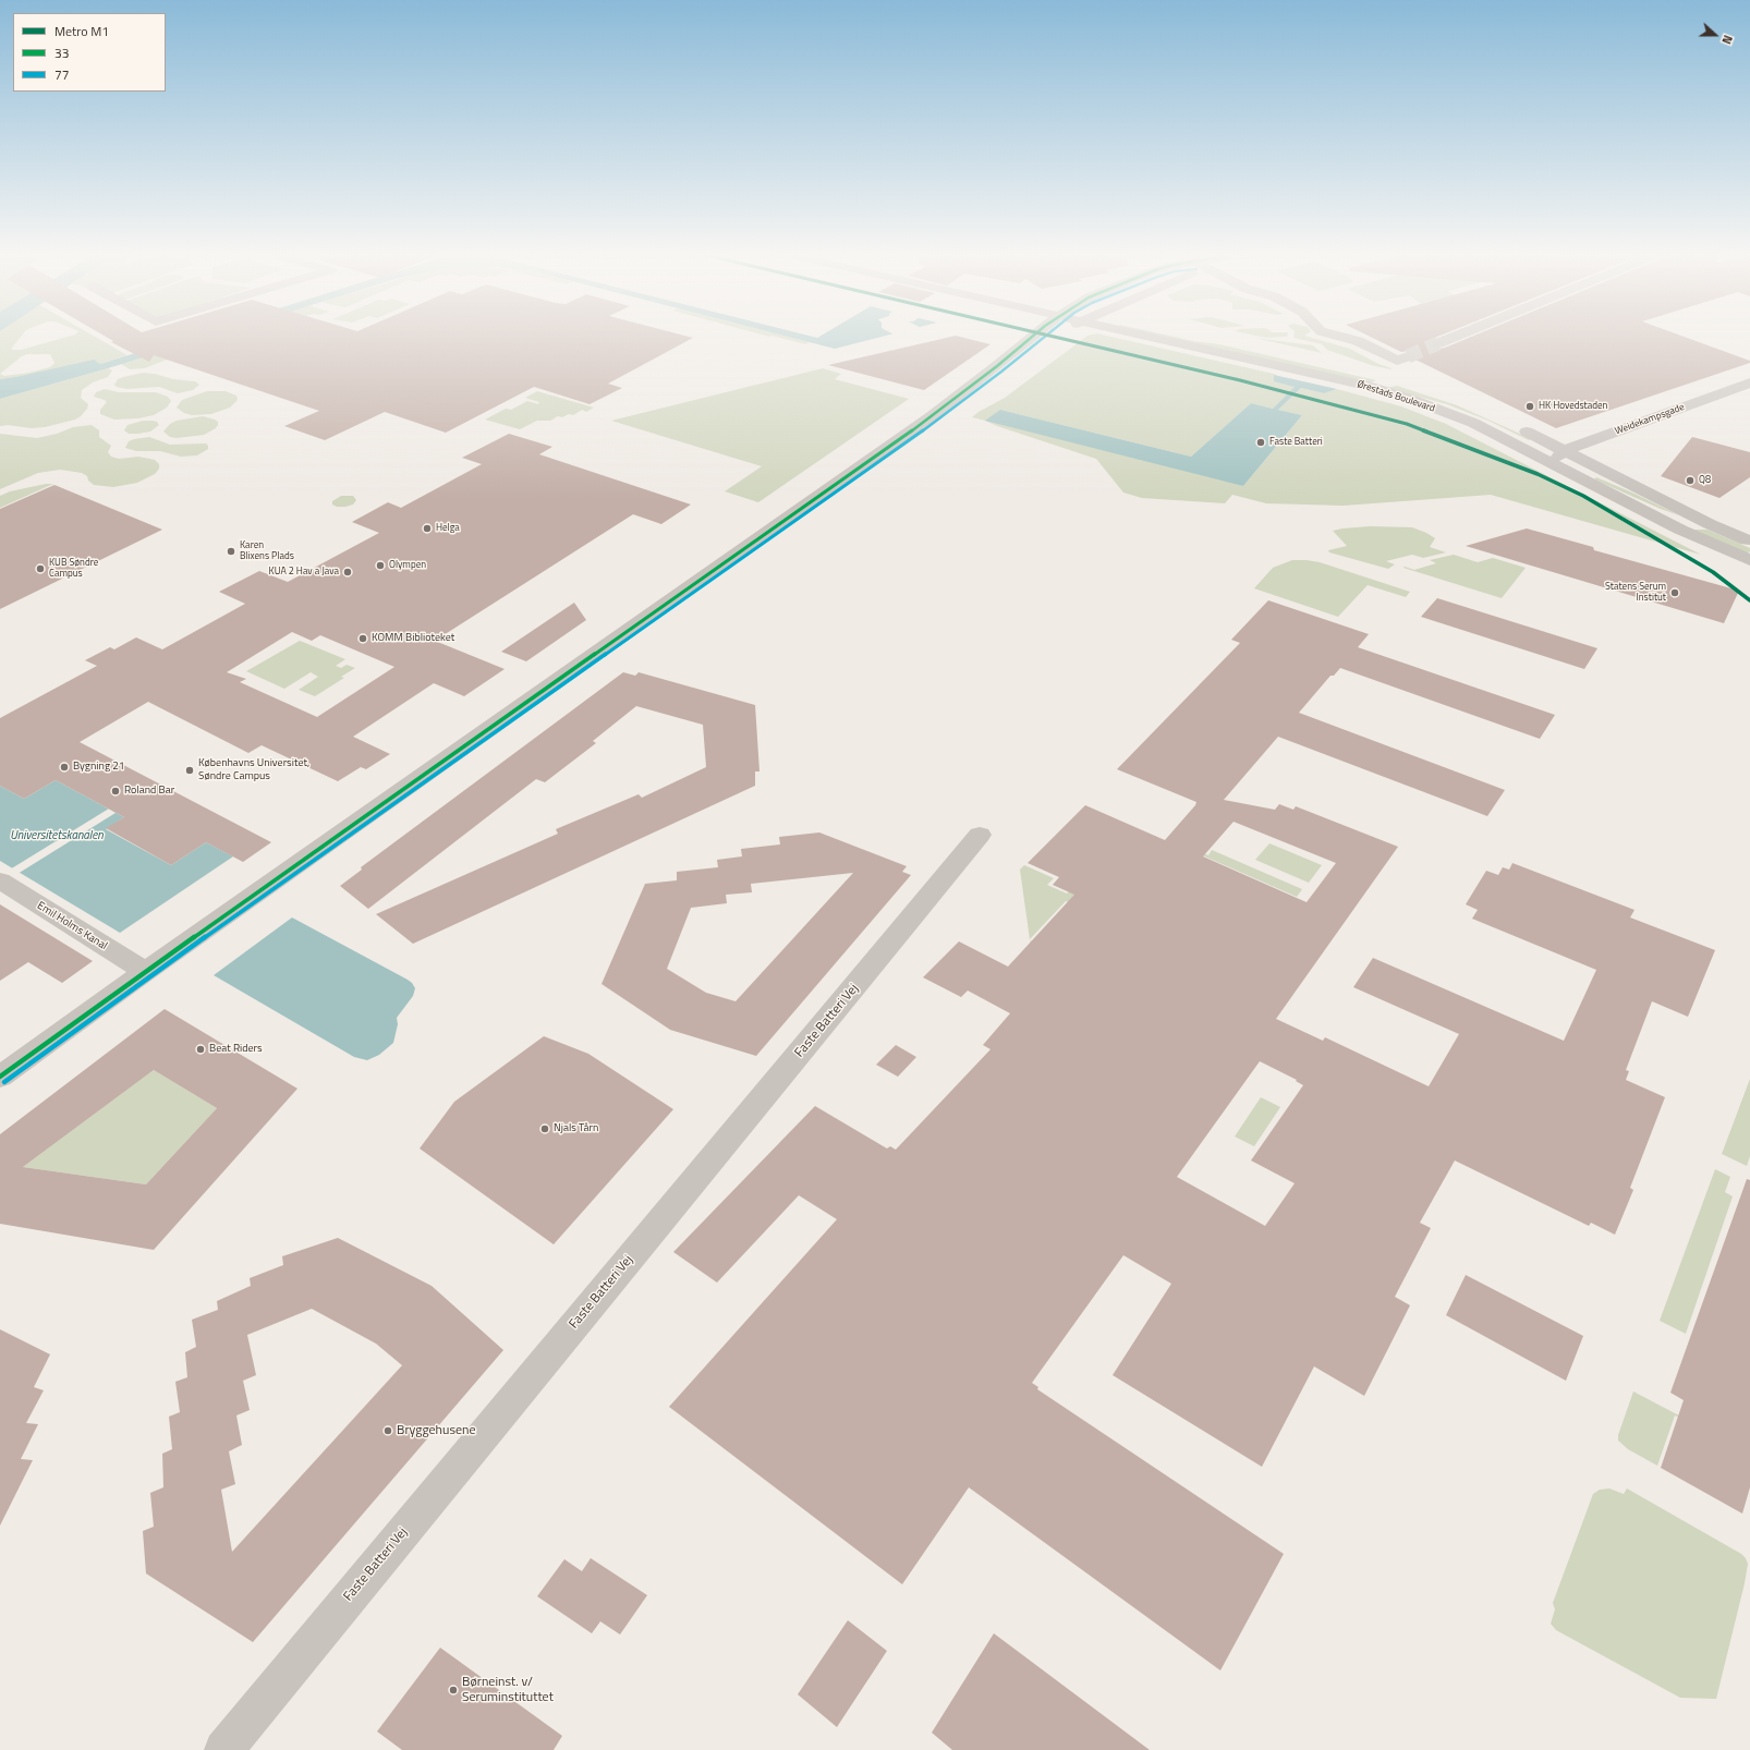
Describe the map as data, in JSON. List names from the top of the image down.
{
  "streets": {
    "street": [
      "Ørestads Boulevard",
      "Weidekampsgade",
      "Emil Holms Kanal",
      "Faste Batteri Vej"
    ]
  },
  "crossings": [
    ["Ørestads Boulevard", "Weidekampsgade"]
  ],
  "water": ["Universitetskanalen"],
  "places": [
    "HK Hovedstaden",
    "Faste Batteri",
    "Q8",
    "Helga",
    "Karen Blixens Plads",
    "Olympen",
    "KUB Søndre Campus",
    "KUA 2 Hav a Java",
    "Statens Serum Institut",
    "KOMM Biblioteket",
    "Bygning 21",
    "Københavns Universitet, Søndre Campus",
    "Roland Bar",
    "Beat Riders",
    "Njals Tårn",
    "Bryggehusene",
    "Børneinst. v/ Seruminstituttet"
  ],
  "lines": ["metro line M1", "transit line 33", "transit line 77"],
  "legend": ["Metro M1", "33", "77"],
  "north": "right"
}
